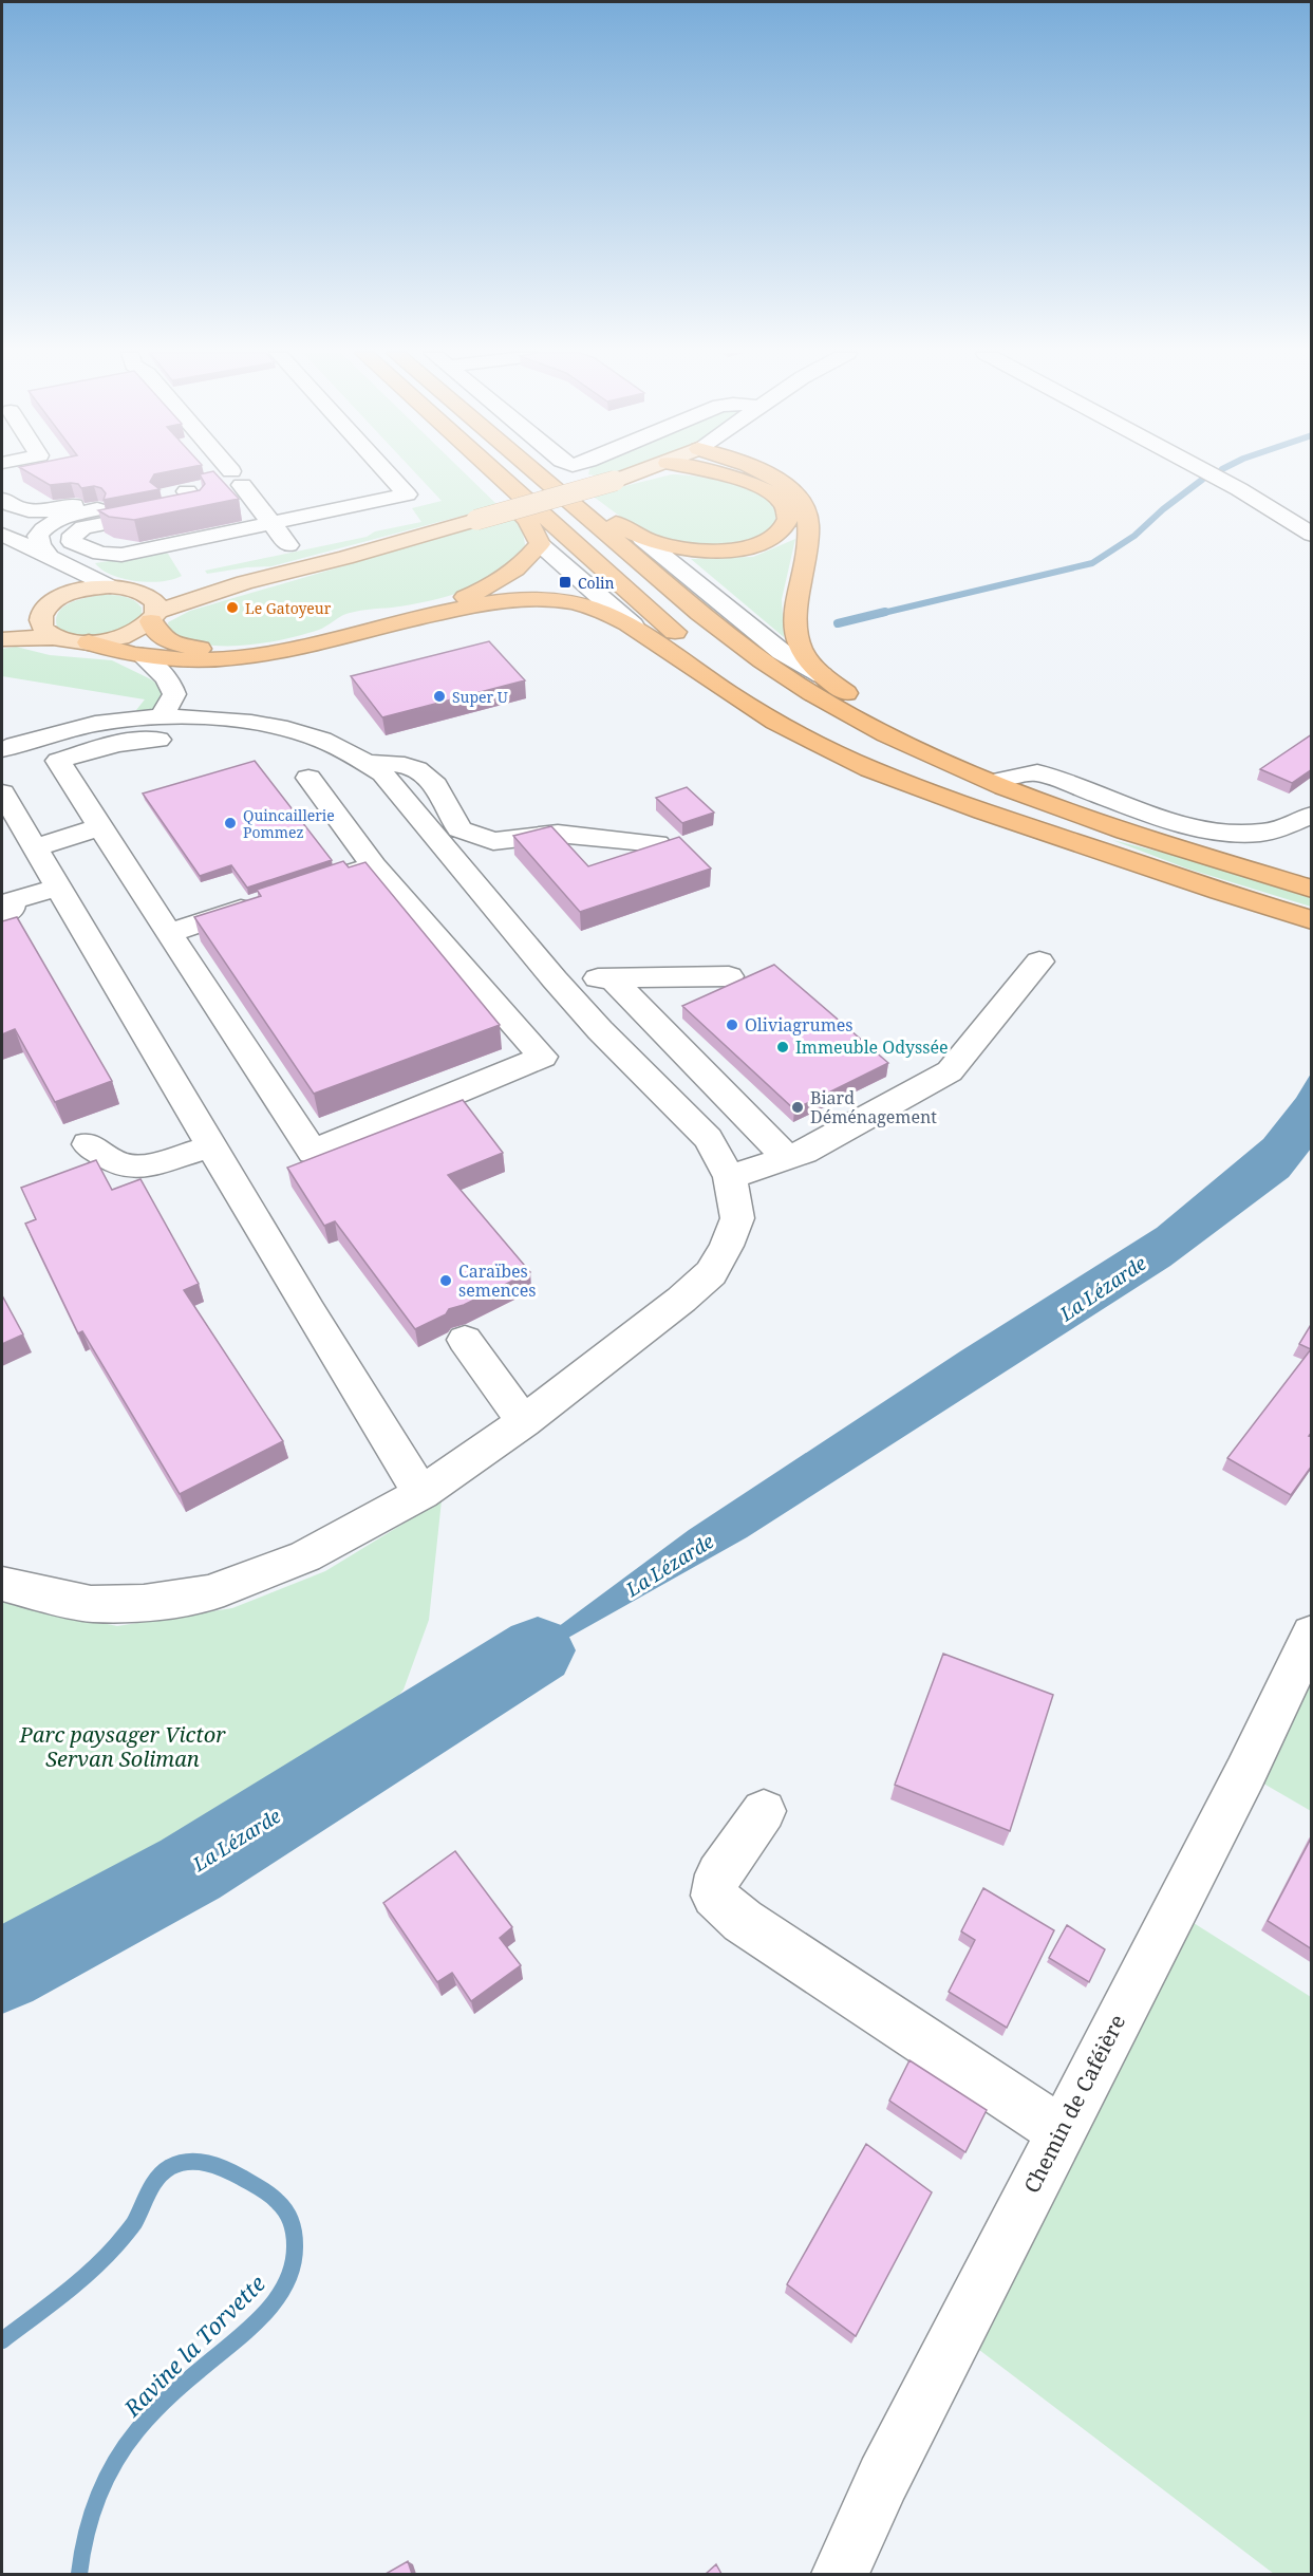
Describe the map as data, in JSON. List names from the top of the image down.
{
  "streets": {
    "street": ["Chemin de Caféière"]
  },
  "water": ["La Lézarde", "Ravine la Torvette"],
  "parks": ["Parc paysager Victor Servan Soliman"],
  "places": {
    "transit": ["Colin"],
    "other": [
      "Le Gatoyeur",
      "Super U",
      "Quincaillerie Pommez",
      "Oliviagrumes",
      "Immeuble Odyssée",
      "Biard Déménagement",
      "Caraïbes semences"
    ]
  }
}
